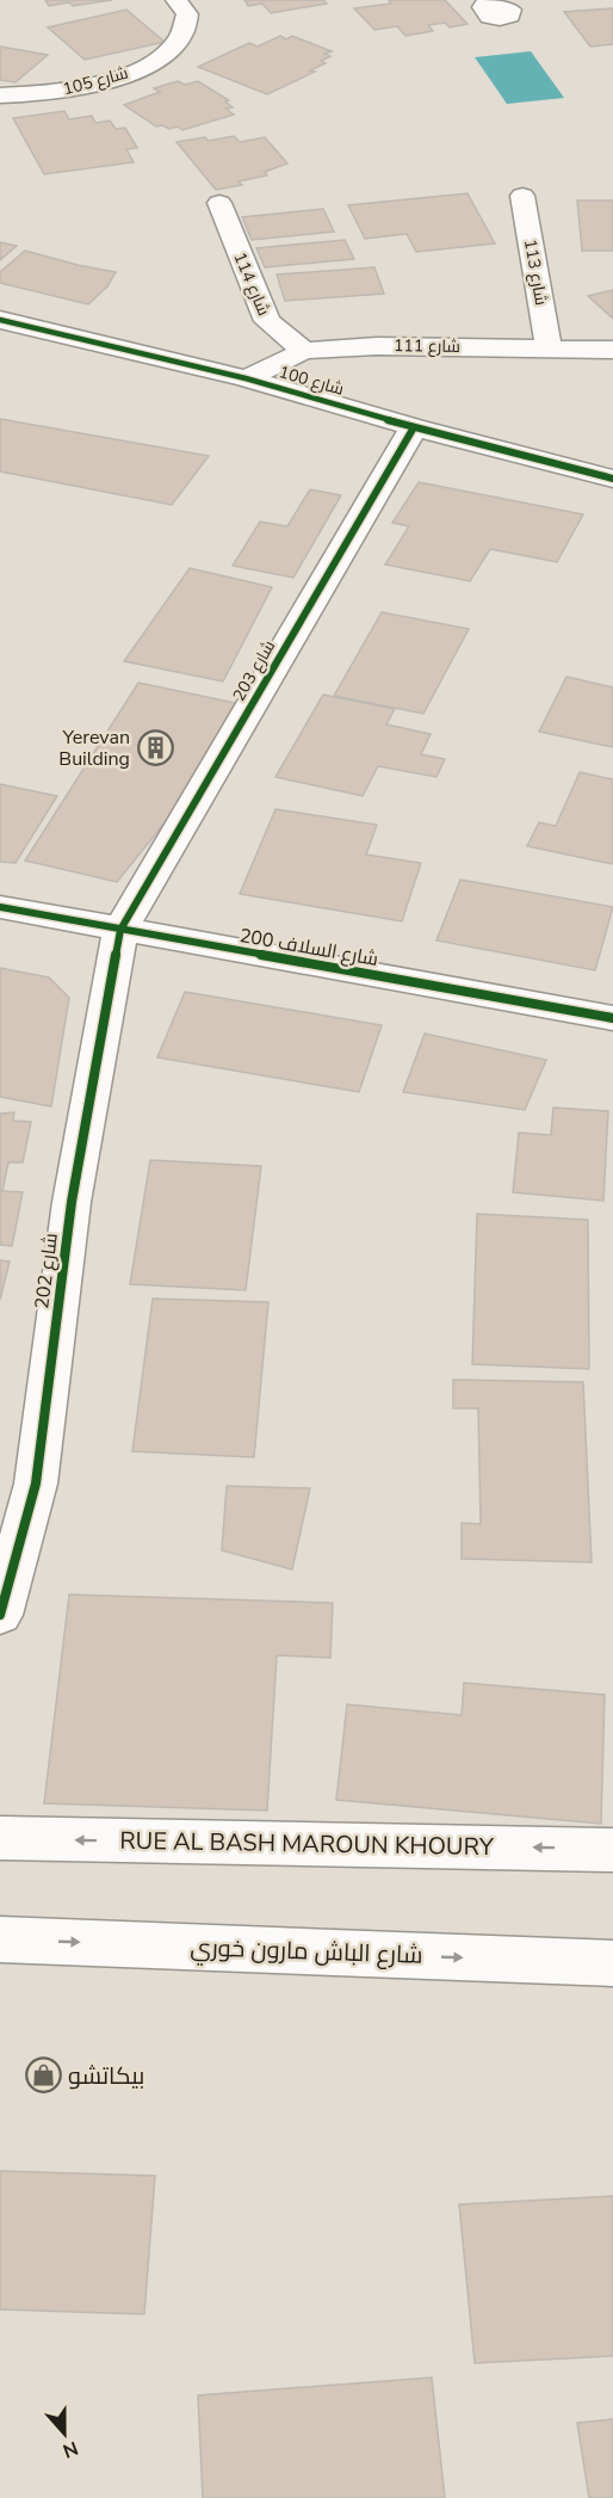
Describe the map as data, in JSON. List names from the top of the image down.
{
  "streets": {
    "street": [
      "شارع 105",
      "شارع 113",
      "شارع 114",
      "شارع 111",
      "شارع 100",
      "شارع 203",
      "200 شارع السلاف",
      "شارع 202",
      "RUE AL BASH MAROUN KHOURY",
      "شارع الباش مارون خوري"
    ]
  },
  "crossings": [
    ["شارع 113", "شارع 111"],
    ["شارع 114", "شارع 111"],
    ["شارع 111", "شارع 100"],
    ["شارع 100", "شارع 203"],
    ["شارع 203", "200 شارع السلاف"],
    ["شارع 203", "شارع 202"],
    ["200 شارع السلاف", "شارع 202"]
  ],
  "one_way": ["RUE AL BASH MAROUN KHOURY", "شارع الباش مارون خوري"],
  "places": {
    "building": ["Yerevan Building"],
    "shop": ["بيكاتشو"]
  },
  "north": "bottom"
}
